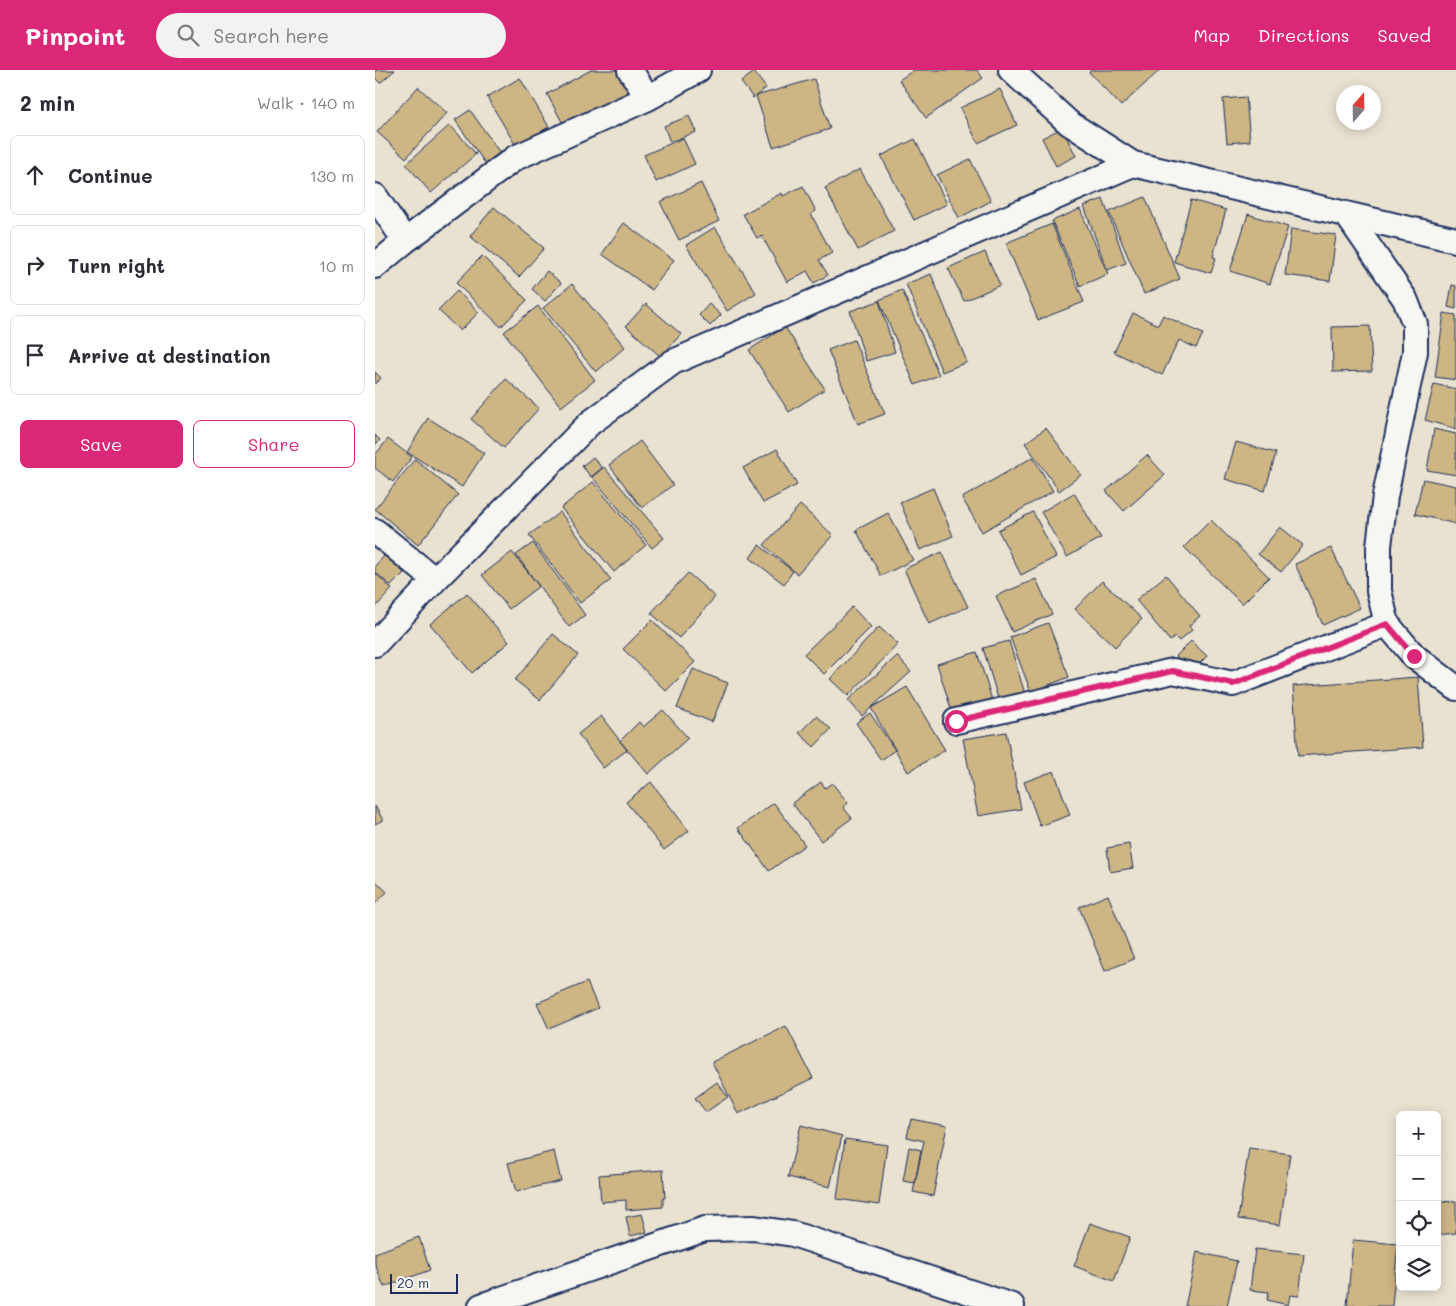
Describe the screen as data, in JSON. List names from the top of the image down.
{
  "scale_bar": "20 m",
  "north": "top",
  "page": {
    "header": "Pinpoint",
    "search": "Search here",
    "nav": ["Map", "Directions", "Saved"],
    "heading": ["2 min", "Walk · 140 m"],
    "list": [
      ["Continue", "130 m"],
      ["Turn right", "10 m"],
      "Arrive at destination"
    ],
    "buttons": ["Save", "Share"],
    "map_buttons": ["+", "−"],
    "scale": "20 m"
  }
}
